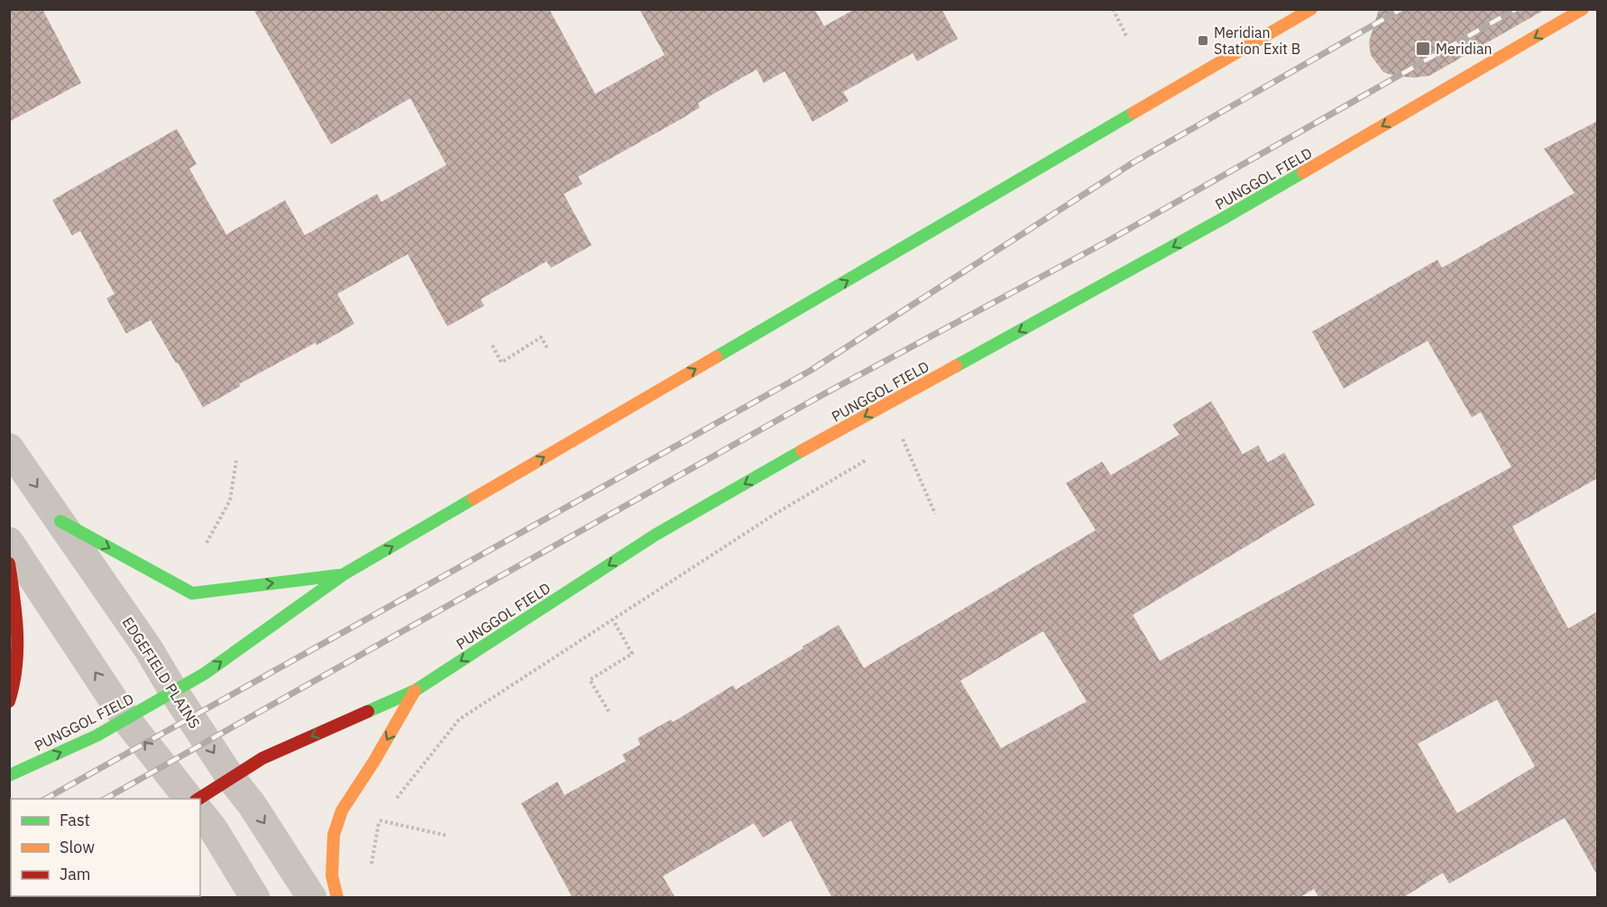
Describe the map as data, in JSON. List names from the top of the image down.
{
  "streets": {
    "street": ["PUNGGOL FIELD", "EDGEFIELD PLAINS"]
  },
  "crossings": [
    ["PUNGGOL FIELD", "EDGEFIELD PLAINS"]
  ],
  "places": {
    "transit": ["Meridian Station Exit B", "Meridian"]
  },
  "legend": ["Fast", "Slow", "Jam"]
}
